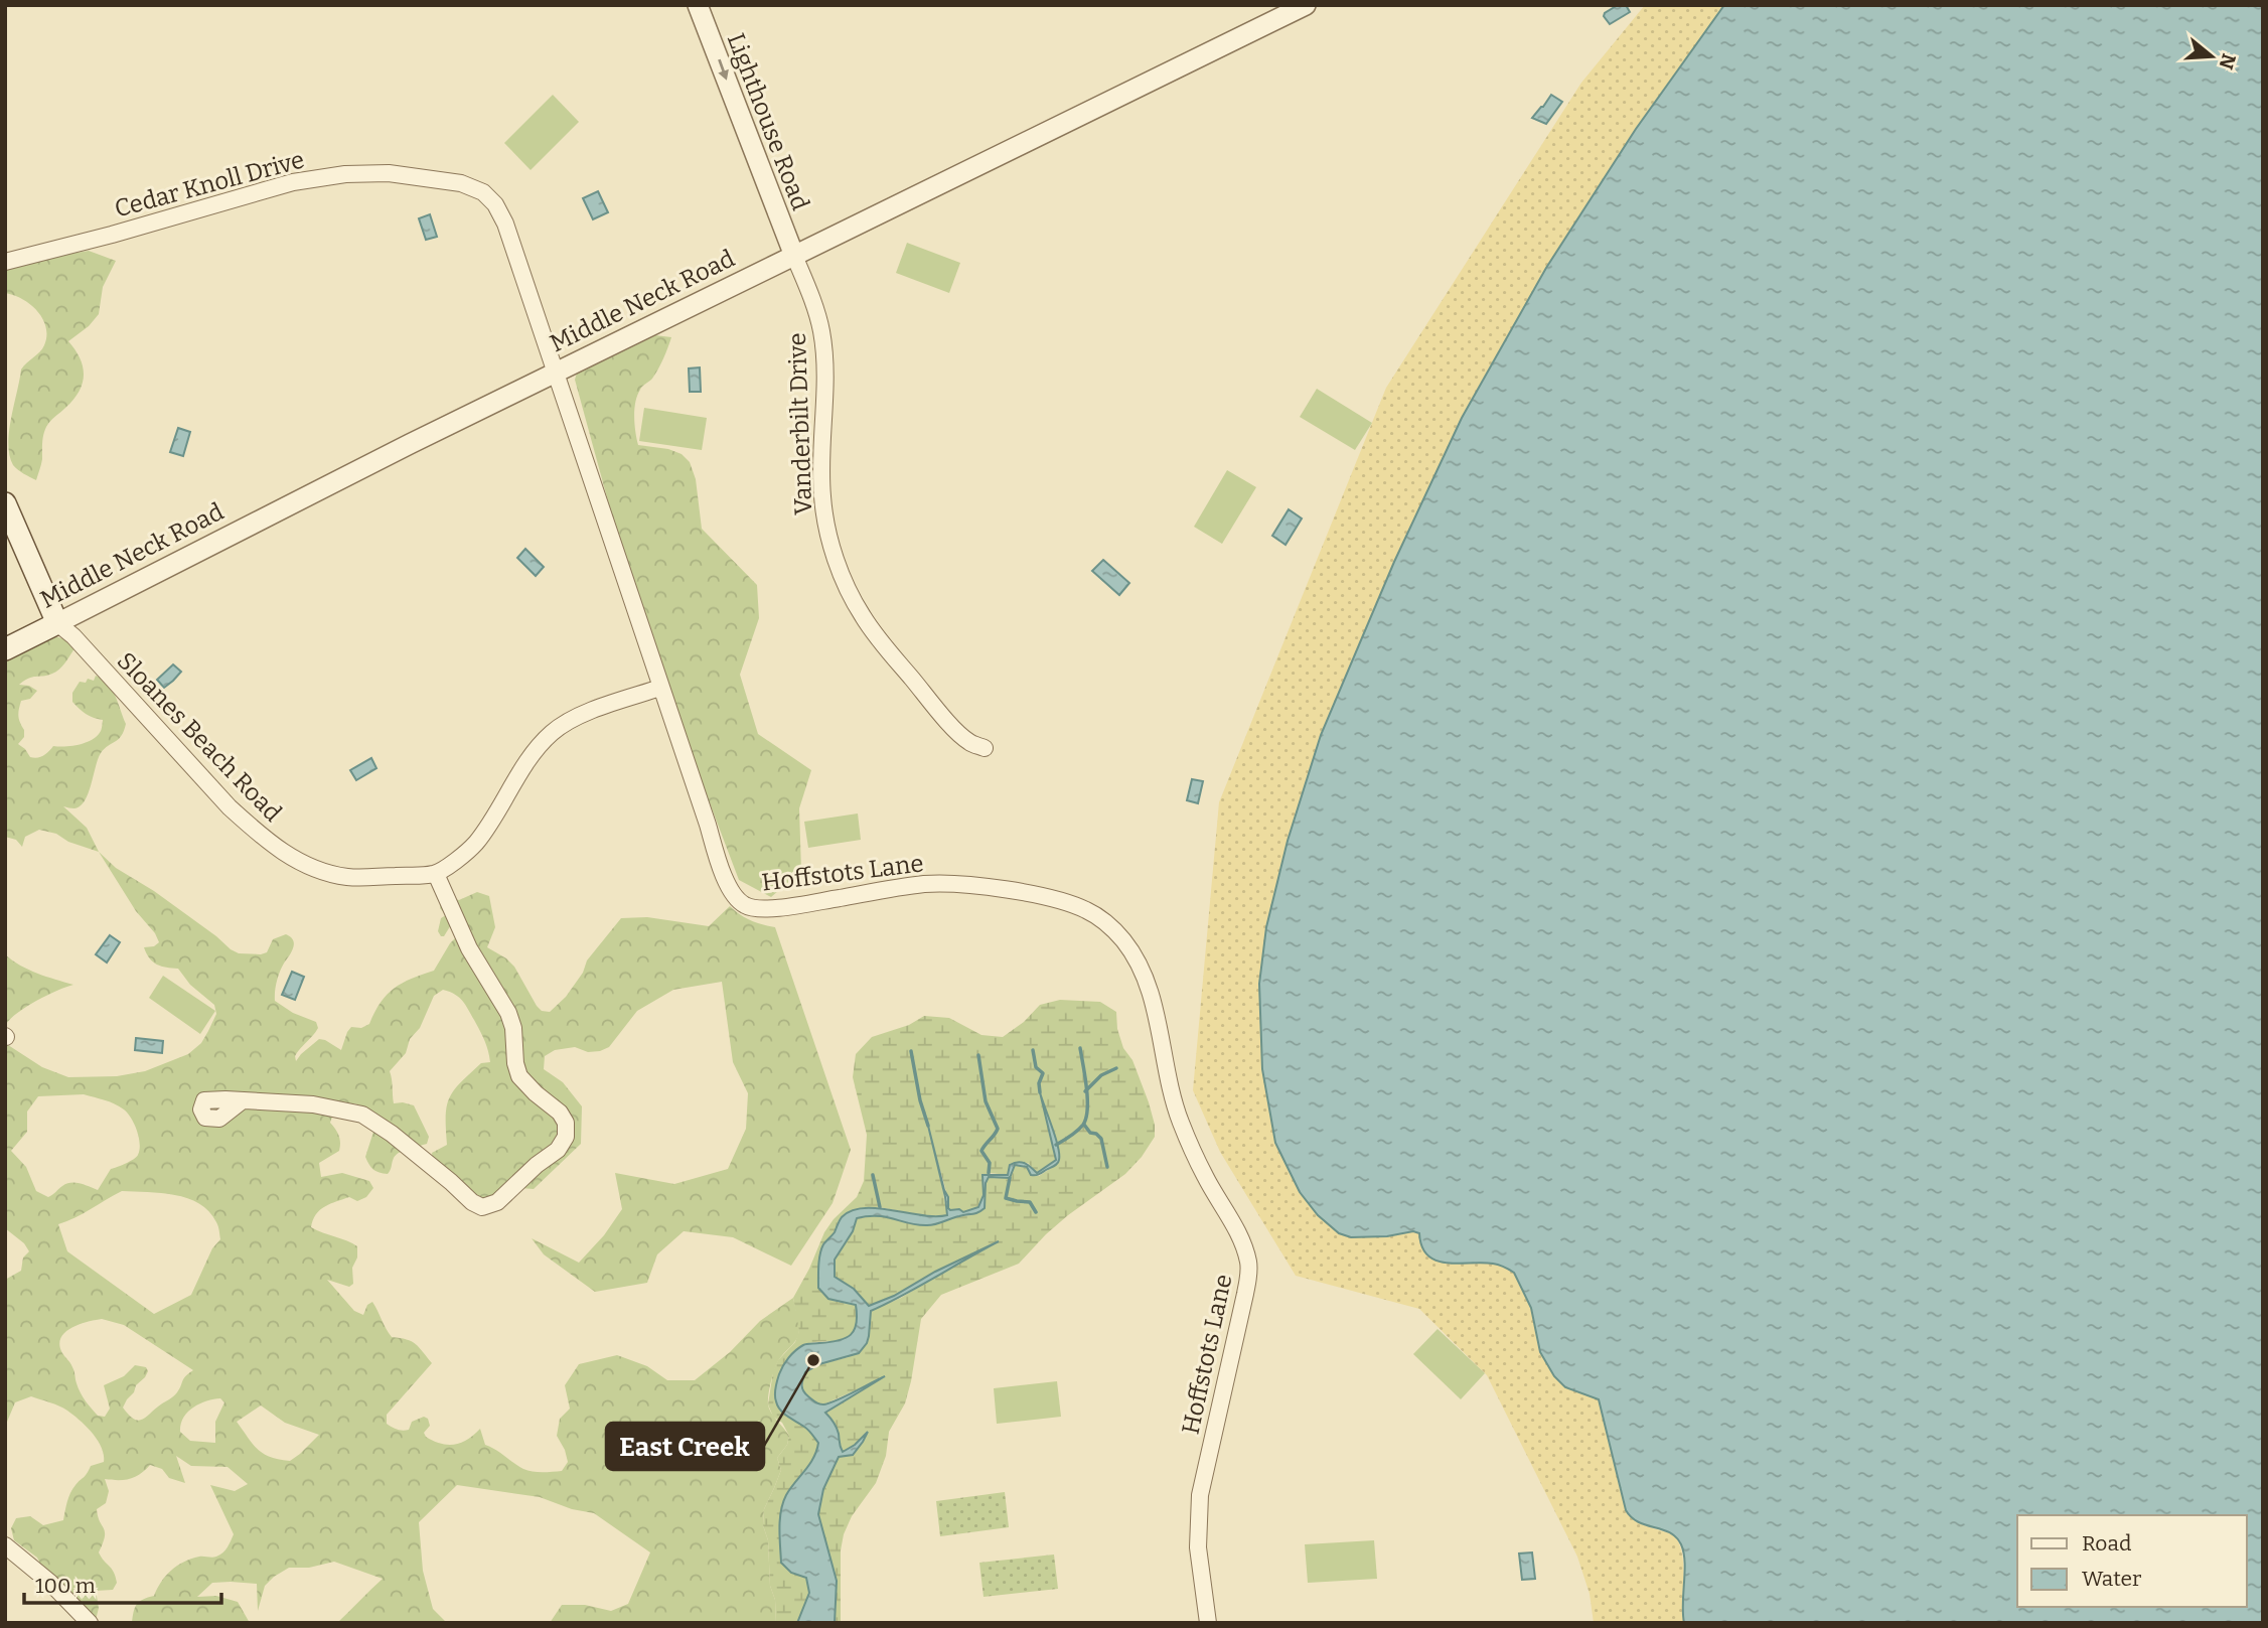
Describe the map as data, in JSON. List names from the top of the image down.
{
  "streets": {
    "main road": ["Middle Neck Road"],
    "street": [
      "Lighthouse Road",
      "Cedar Knoll Drive",
      "Vanderbilt Drive",
      "Sloanes Beach Road",
      "Hoffstots Lane"
    ]
  },
  "crossings": [
    ["Lighthouse Road", "Middle Neck Road"],
    ["Lighthouse Road", "Vanderbilt Drive"],
    ["Cedar Knoll Drive", "Middle Neck Road"],
    ["Cedar Knoll Drive", "Hoffstots Lane"],
    ["Middle Neck Road", "Vanderbilt Drive"],
    ["Middle Neck Road", "Sloanes Beach Road"],
    ["Middle Neck Road", "Hoffstots Lane"]
  ],
  "one_way": ["Lighthouse Road"],
  "places": ["East Creek"],
  "legend": ["Road", "Water"],
  "scale_bar": "100 m",
  "north": "right"
}
